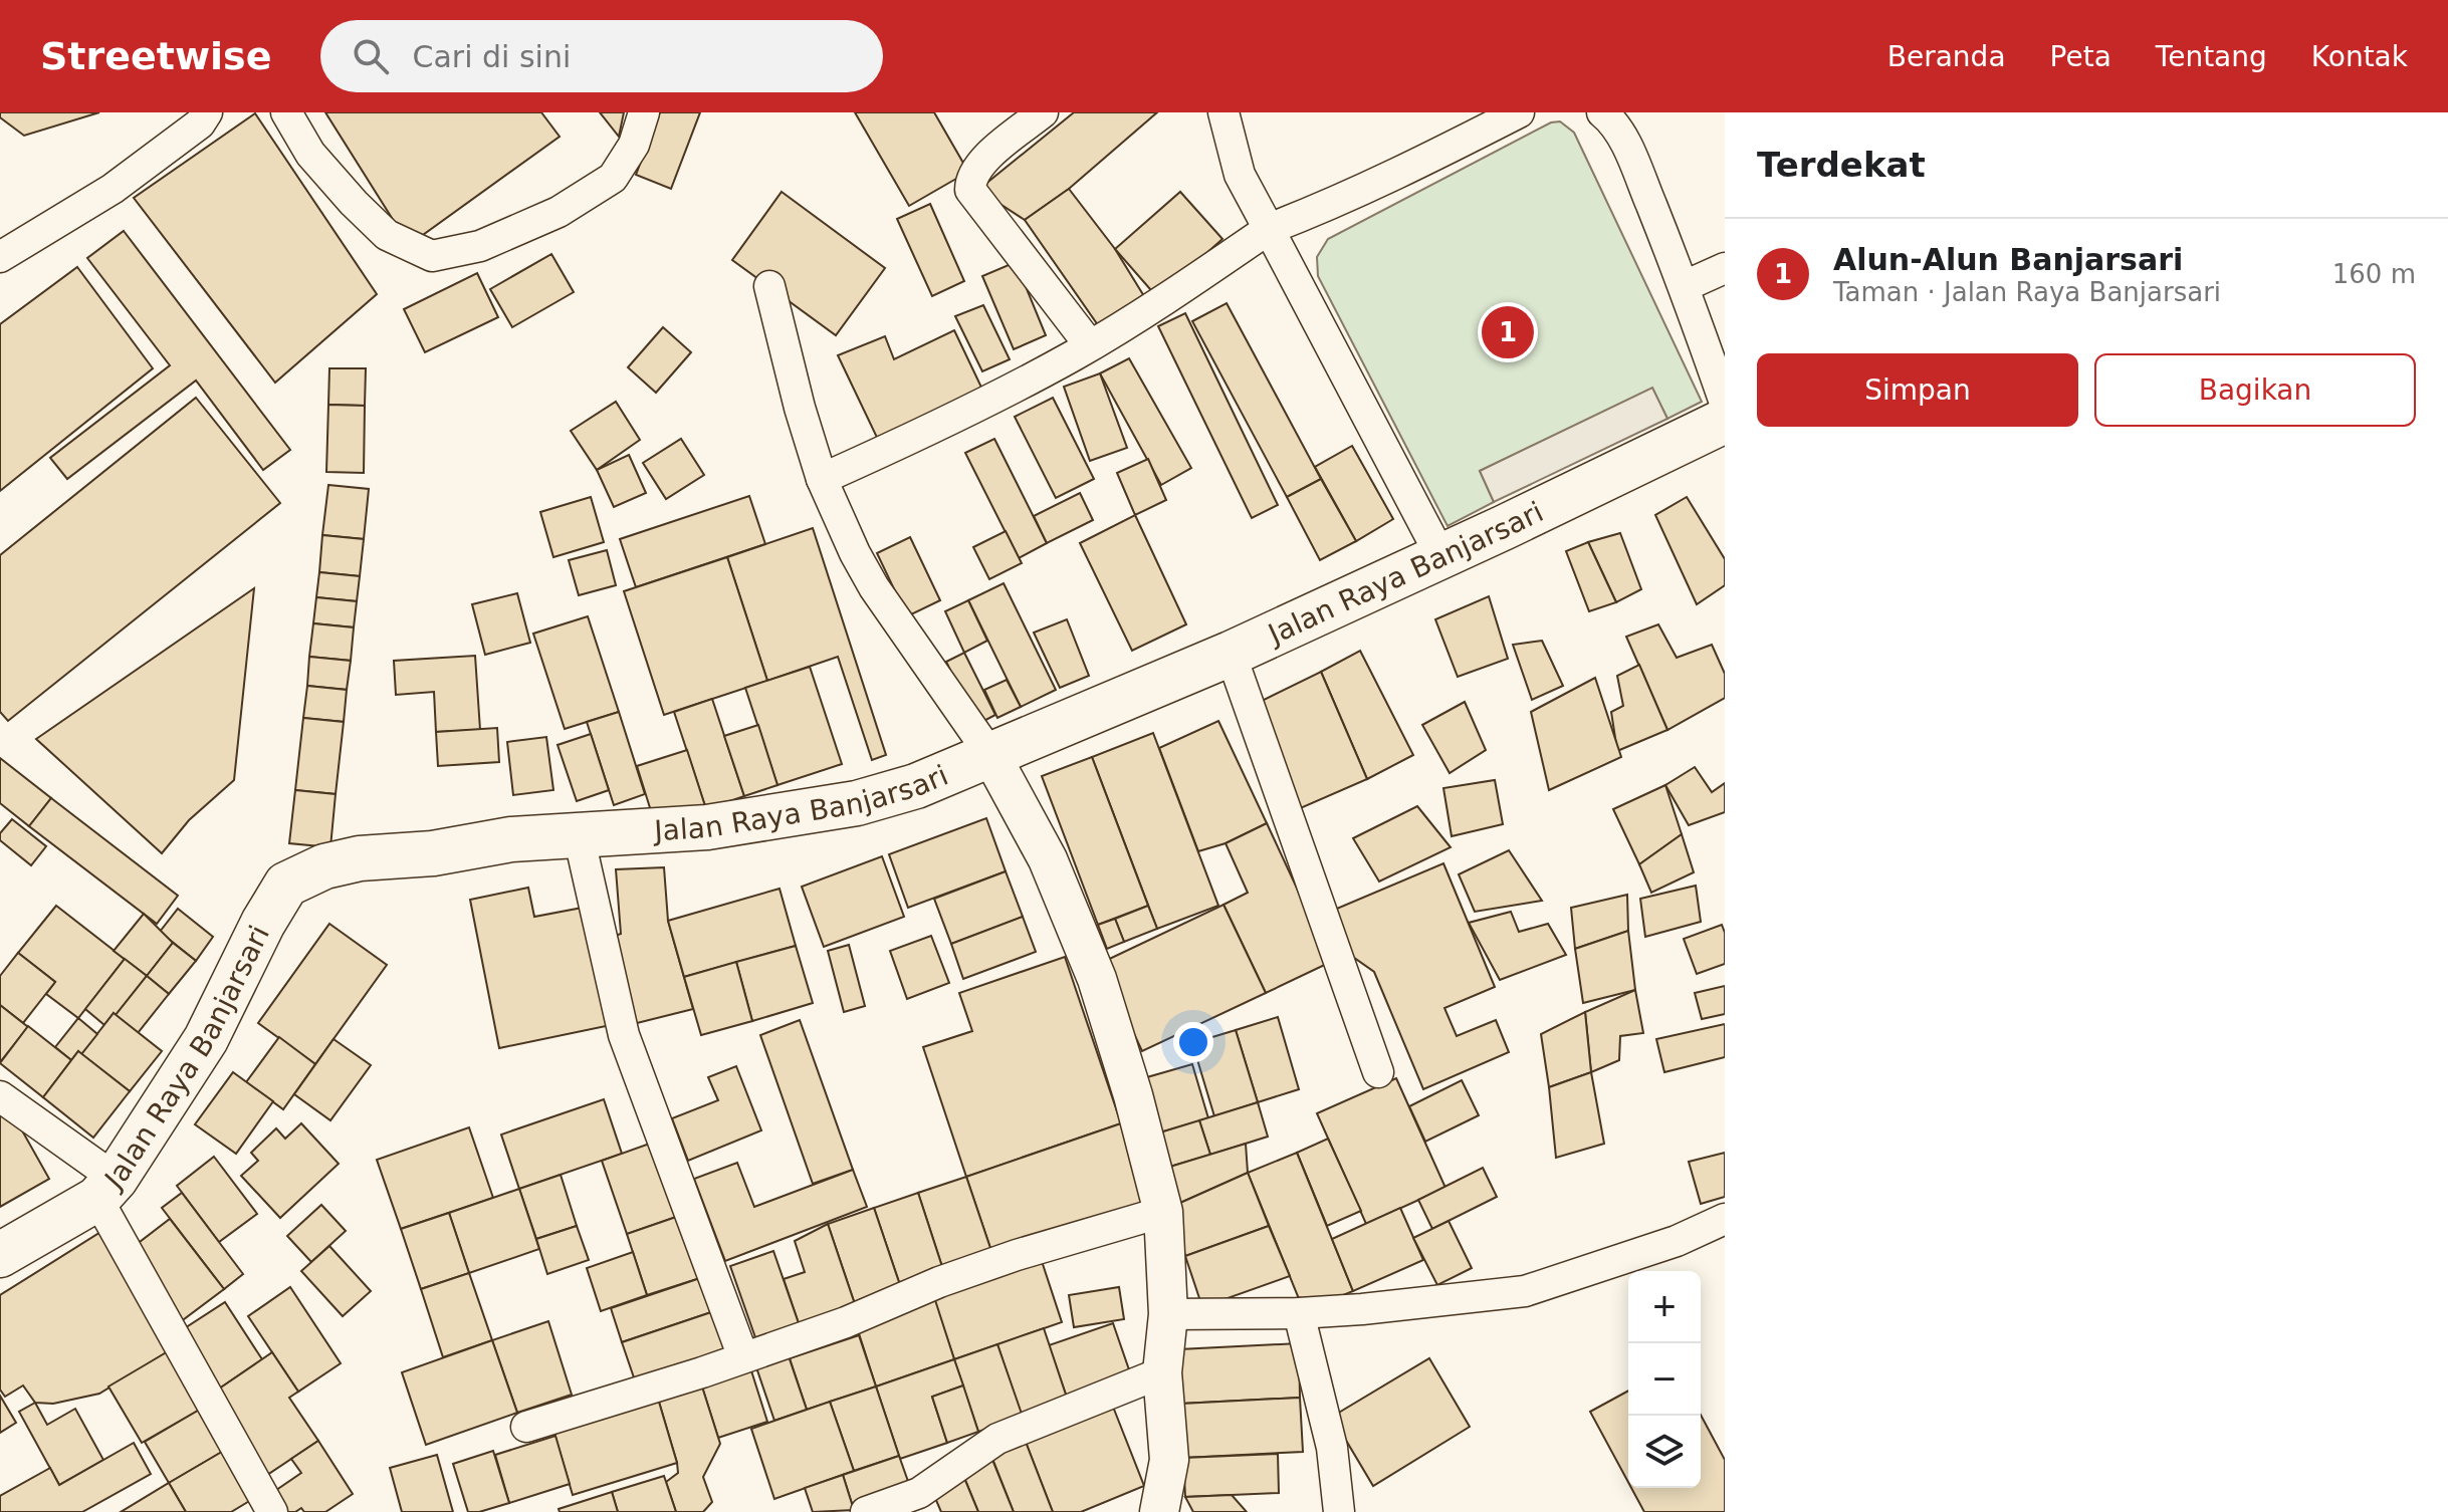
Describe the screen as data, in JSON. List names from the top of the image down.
{
  "streets": {
    "highway": ["Jalan Raya Banjarsari"]
  },
  "page": {
    "header": "Streetwise",
    "search": "Cari di sini",
    "nav": [
      "Beranda",
      "Peta",
      "Tentang",
      "Kontak"
    ],
    "heading": "Terdekat",
    "list": [
      {
        "mark": "1",
        "name": "Alun-Alun Banjarsari",
        "note": "Taman · Jalan Raya Banjarsari",
        "value": "160 m"
      }
    ],
    "pins": "1",
    "buttons": ["Simpan", "Bagikan"],
    "map_buttons": ["+", "−"]
  }
}
